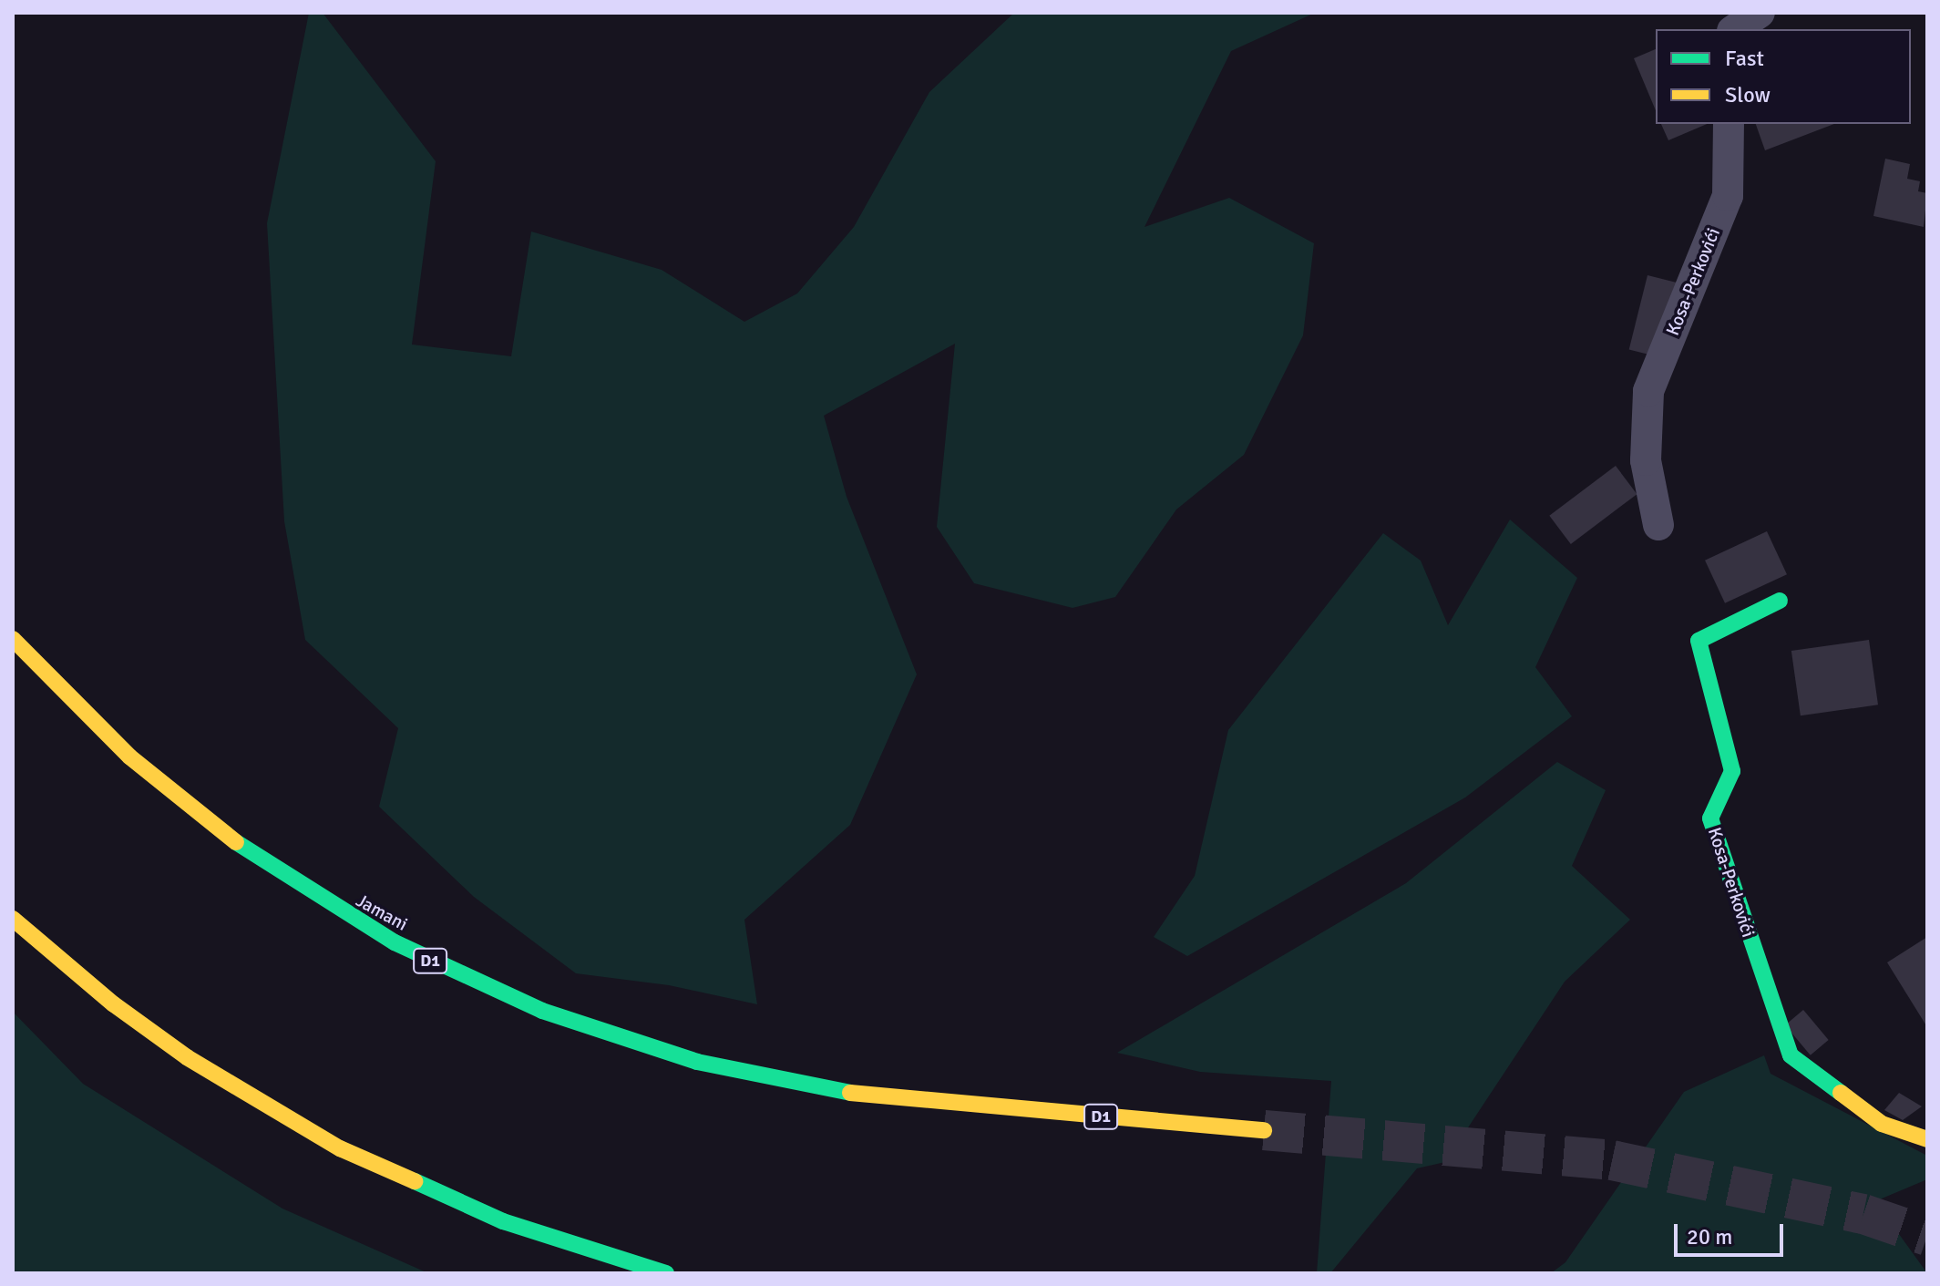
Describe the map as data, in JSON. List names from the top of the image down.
{
  "streets": {
    "main road": ["Kosa-Perkovići", "Jamani", "D1"]
  },
  "legend": ["Fast", "Slow"],
  "scale_bar": "20 m"
}
